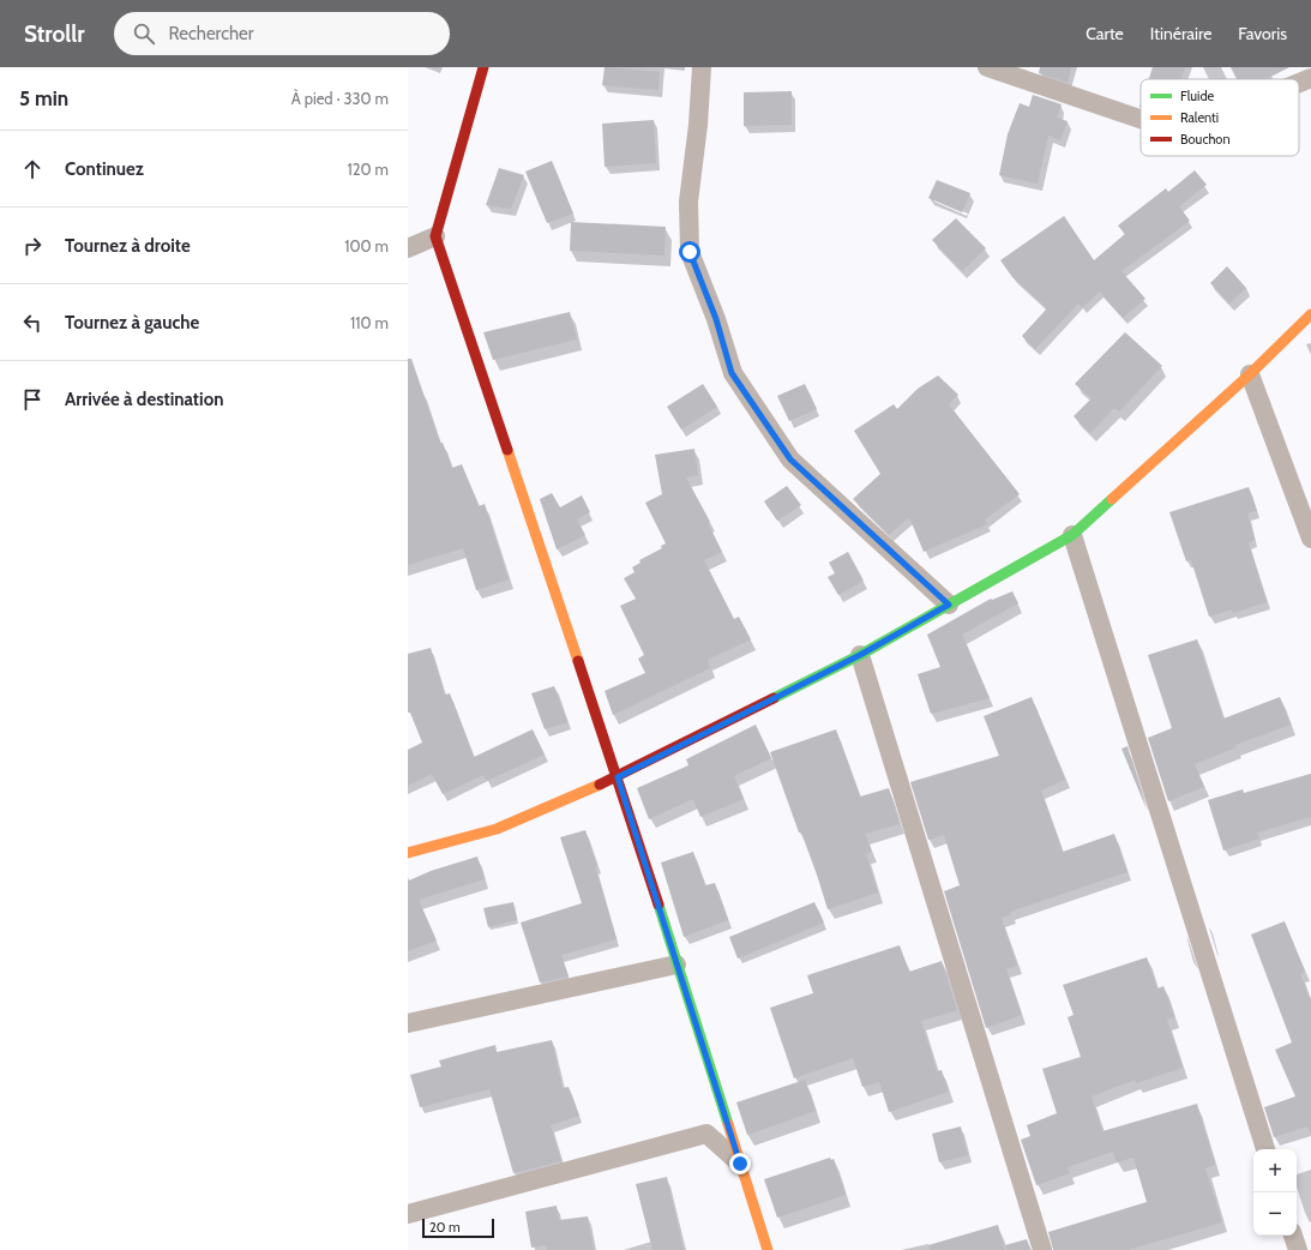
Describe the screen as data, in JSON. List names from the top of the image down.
{
  "legend": ["Fluide", "Ralenti", "Bouchon"],
  "scale_bar": "20 m",
  "page": {
    "header": "Strollr",
    "search": "Rechercher",
    "nav": ["Carte", "Itinéraire", "Favoris"],
    "heading": ["5 min", "À pied · 330 m"],
    "list": [
      ["Continuez", "120 m"],
      ["Tournez à droite", "100 m"],
      ["Tournez à gauche", "110 m"],
      "Arrivée à destination"
    ],
    "map_buttons": ["+", "−"],
    "scale": "20 m"
  }
}
